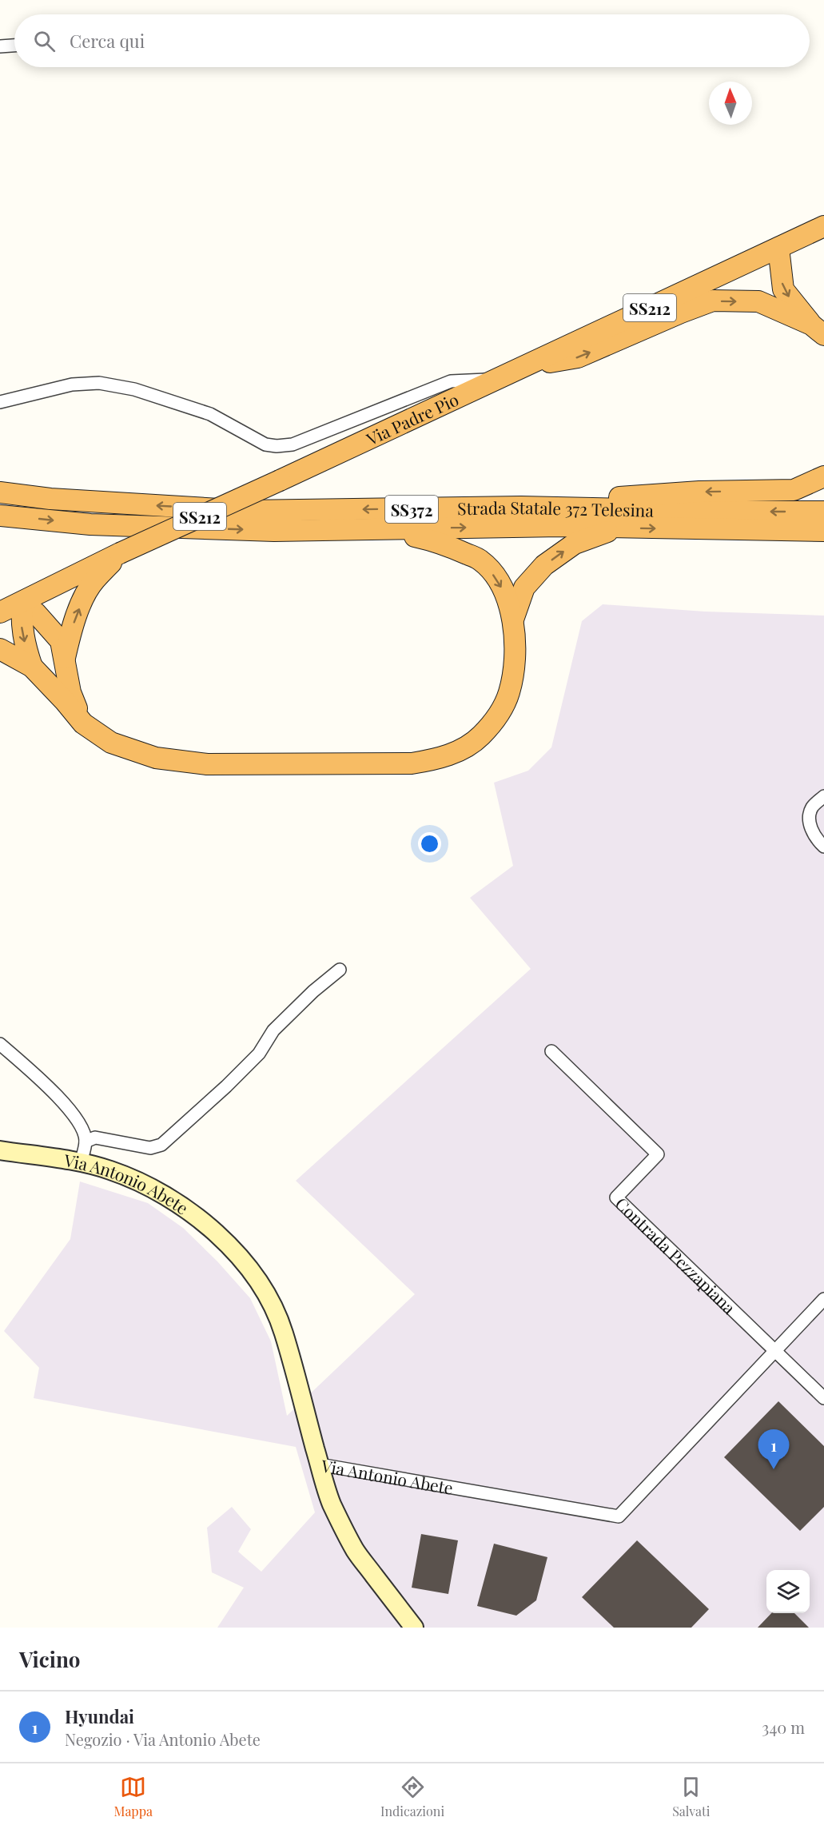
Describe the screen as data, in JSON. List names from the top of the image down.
{
  "streets": {
    "highway": [
      "SS212",
      "Via Padre Pio",
      "SS372",
      "Strada Statale 372 Telesina"
    ],
    "main road": ["Via Antonio Abete"],
    "street": ["Contrada Pezzapiana"]
  },
  "crossings": [
    ["Via Antonio Abete", "Contrada Pezzapiana"]
  ],
  "north": "top",
  "page": {
    "search": "Cerca qui",
    "pins": "1",
    "heading": "Vicino",
    "list": [
      {
        "mark": "1",
        "name": "Hyundai",
        "note": "Negozio · Via Antonio Abete",
        "value": "340 m"
      }
    ],
    "nav": ["Mappa", "Indicazioni", "Salvati"]
  }
}
